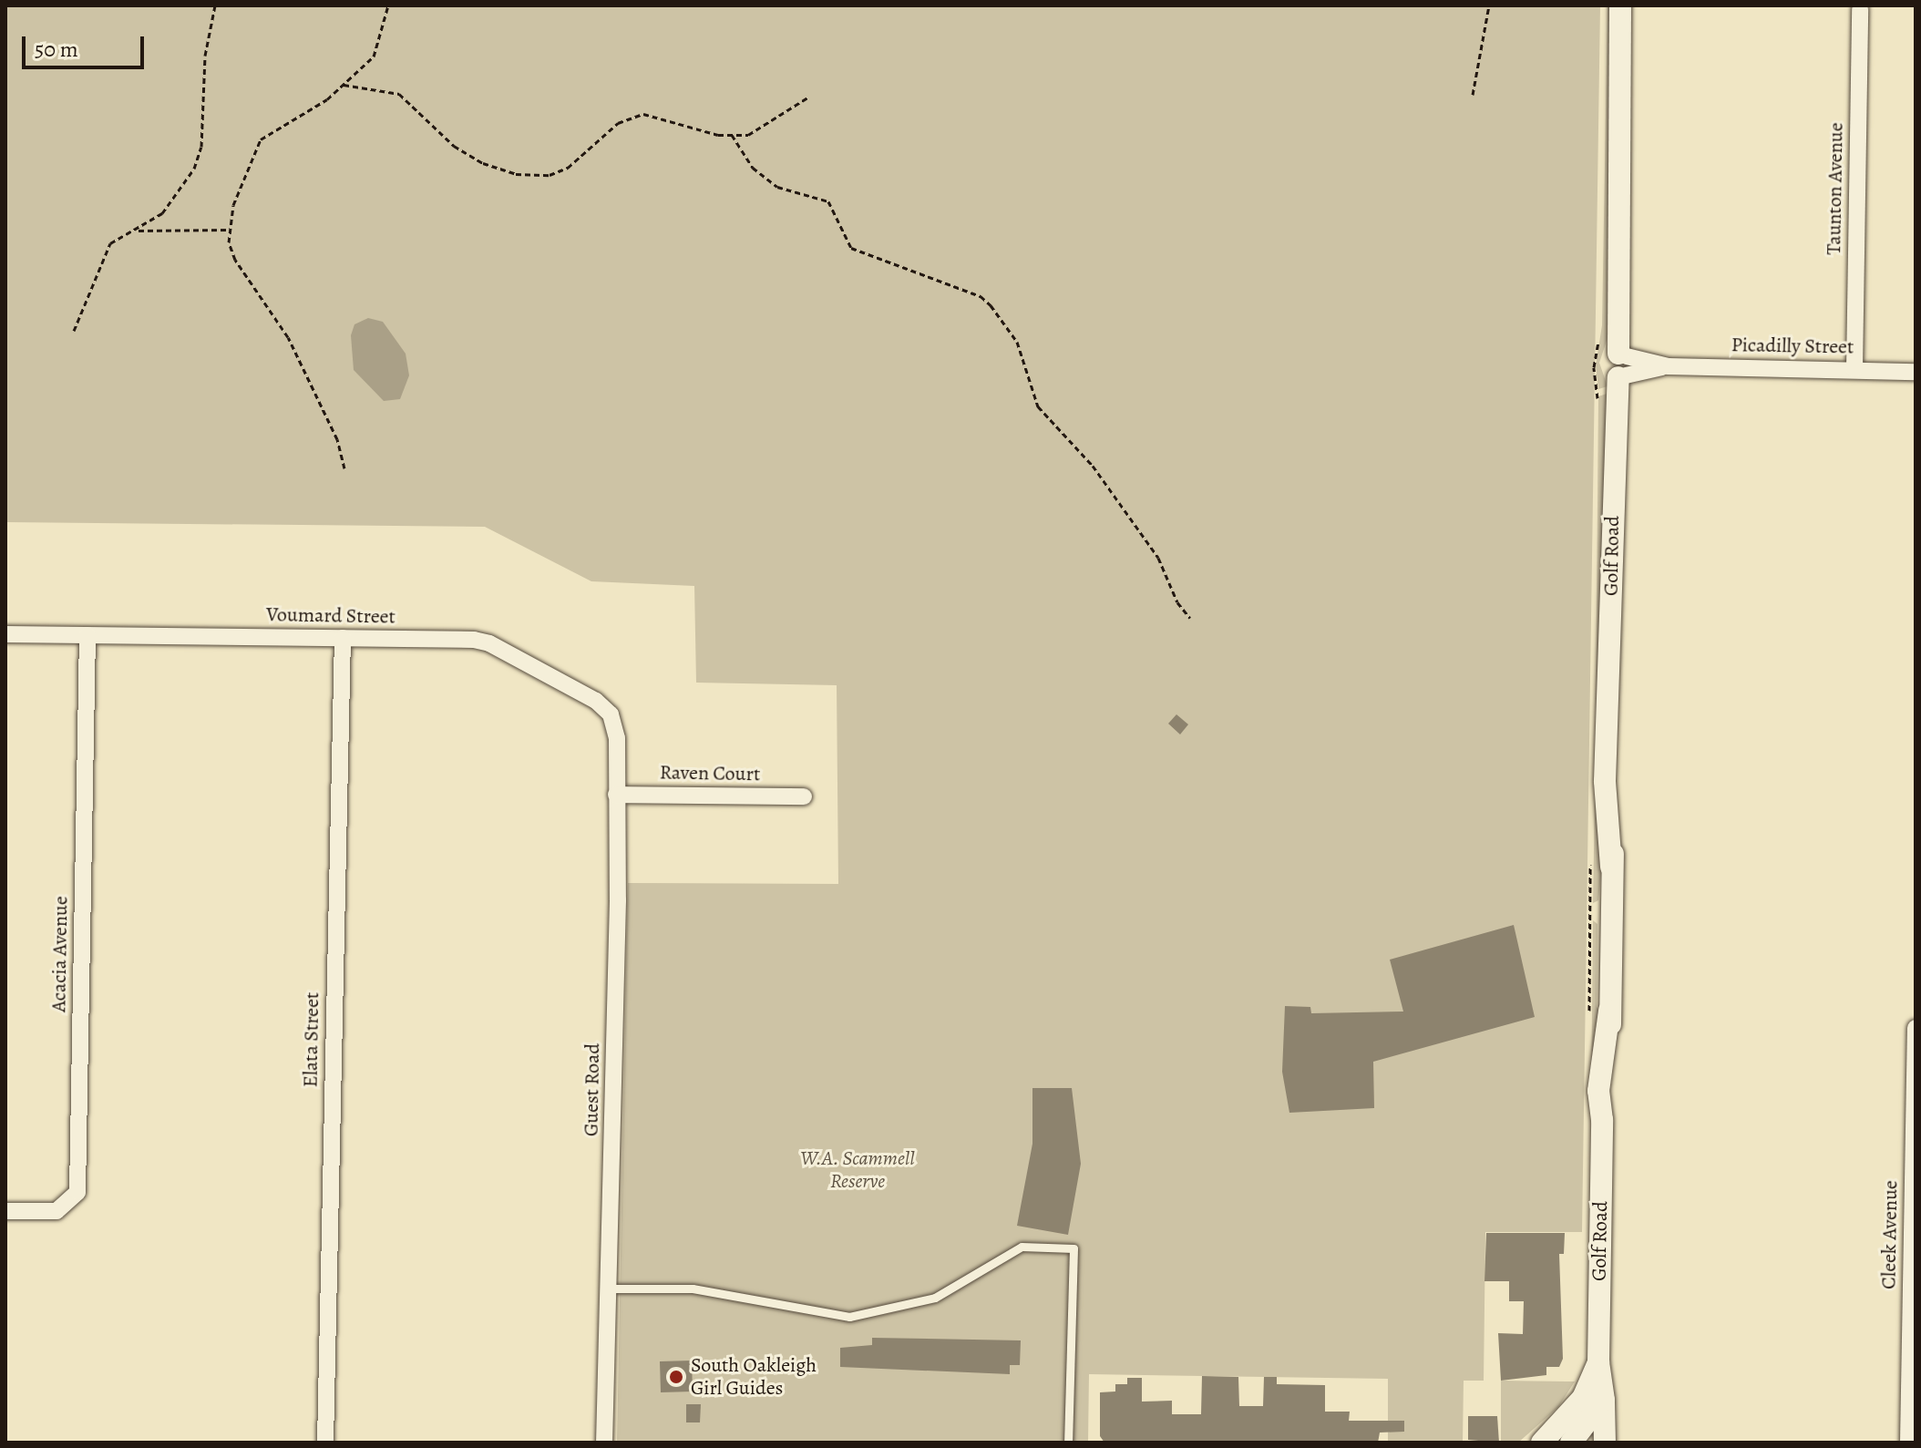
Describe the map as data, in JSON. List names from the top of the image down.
{
  "streets": {
    "street": [
      "Taunton Avenue",
      "Picadilly Street",
      "Golf Road",
      "Voumard Street",
      "Raven Court",
      "Acacia Avenue",
      "Elata Street",
      "Guest Road",
      "Cleek Avenue"
    ]
  },
  "crossings": [
    ["Taunton Avenue", "Picadilly Street"],
    ["Picadilly Street", "Golf Road"],
    ["Voumard Street", "Acacia Avenue"],
    ["Voumard Street", "Elata Street"],
    ["Voumard Street", "Guest Road"],
    ["Raven Court", "Guest Road"]
  ],
  "parks": ["W.A. Scammell Reserve"],
  "places": ["South Oakleigh Girl Guides"],
  "scale_bar": "50 m"
}
